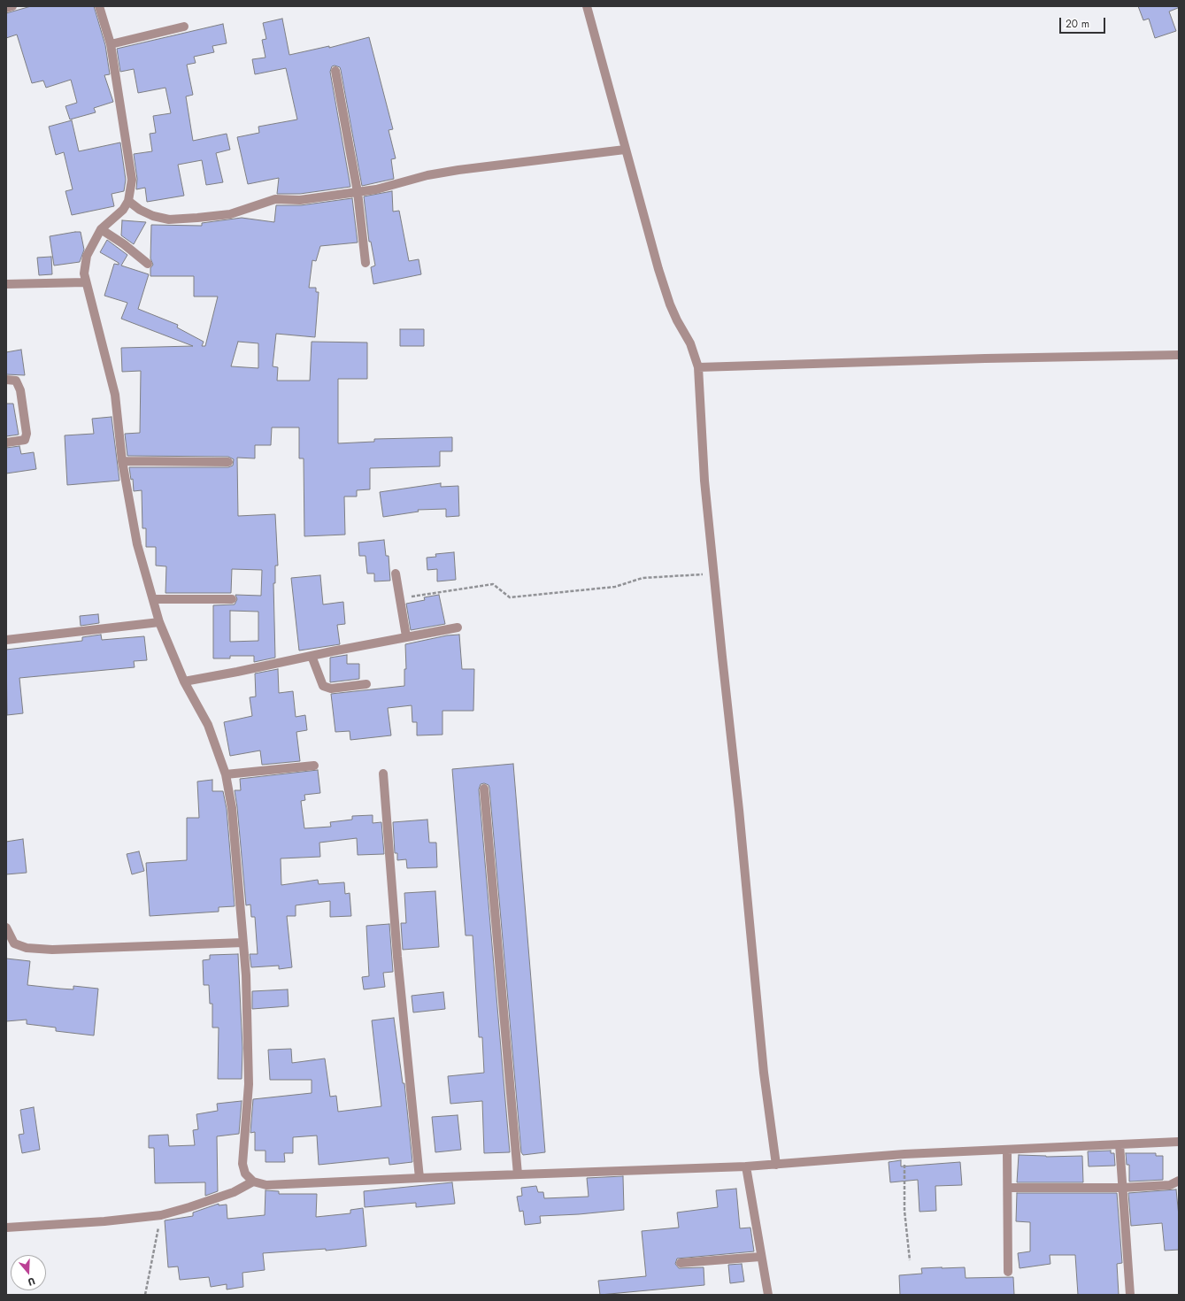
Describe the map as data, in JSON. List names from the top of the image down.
{
  "scale_bar": "20 m",
  "north": "bottom"
}
